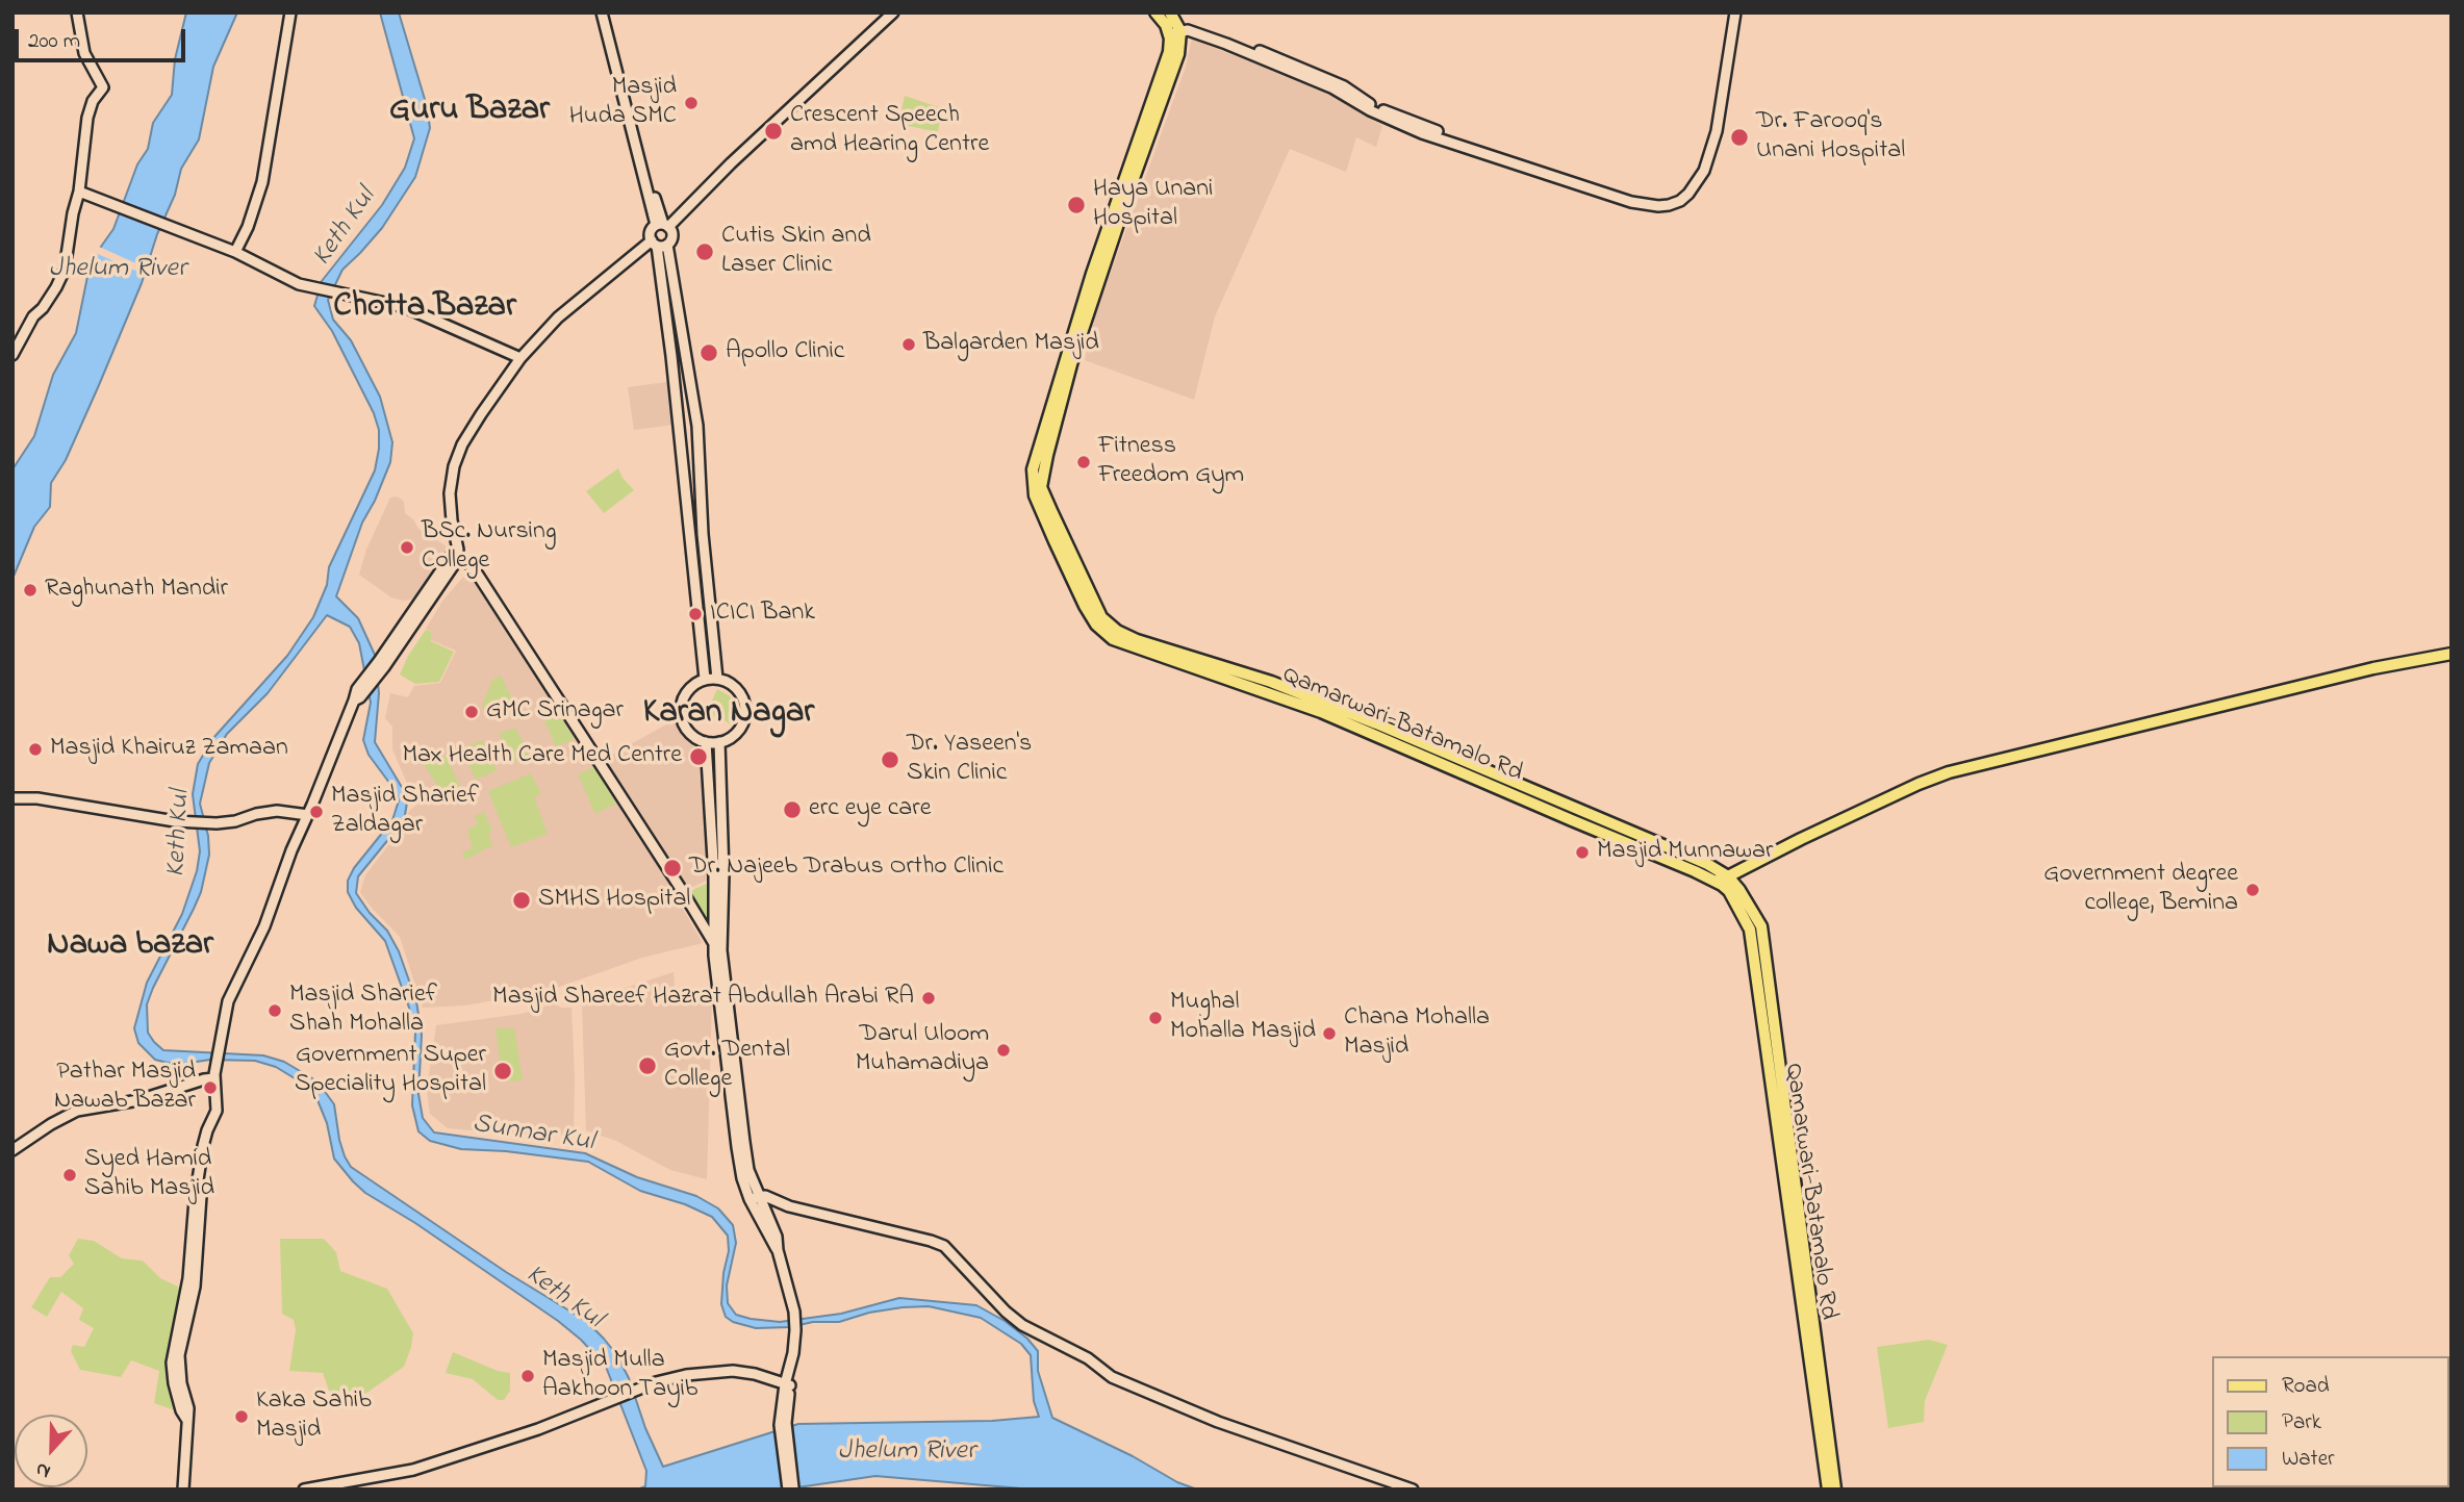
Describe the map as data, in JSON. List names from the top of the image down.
{
  "streets": {
    "main road": ["Qamarwari-Batamalo Rd"]
  },
  "districts": [
    "Guru Bazar",
    "Chotta Bazar",
    "Karan Nagar",
    "Nawa bazar"
  ],
  "water": ["Keth Kul", "Jhelum River", "Sunnar Kul"],
  "places": [
    "Masjid Huda SMC",
    "Crescent Speech amd Hearing Centre",
    "Dr. Farooq's Unani Hospital",
    "Haya Unani Hospital",
    "Cutis Skin and Laser Clinic",
    "Balgarden Masjid",
    "Apollo Clinic",
    "Fitness Freedom Gym",
    "BSc. Nursing College",
    "Raghunath Mandir",
    "ICICI Bank",
    "GMC Srinagar",
    "Masjid Khairuz Zamaan",
    "Max Health Care Med Centre",
    "Dr. Yaseen's Skin Clinic",
    "erc eye care",
    "Masjid Sharief Zaldagar",
    "Masjid Munnawar",
    "Dr. Najeeb Drabus Ortho Clinic",
    "Government degree college, Bemina",
    "SMHS Hospital",
    "Masjid Shareef Hazrat Abdullah Arabi RA",
    "Masjid Sharief Shah Mohalla",
    "Mughal Mohalla Masjid",
    "Chana Mohalla Masjid",
    "Darul Uloom Muhamadiya",
    "Govt. Dental College",
    "Government Super Speciality Hospital",
    "Pathar Masjid Nawab Bazar",
    "Syed Hamid Sahib Masjid",
    "Masjid Mulla Aakhoon Tayib",
    "Kaka Sahib Masjid"
  ],
  "legend": ["Road", "Park", "Water"],
  "scale_bar": "200 m",
  "north": "bottom"
}
